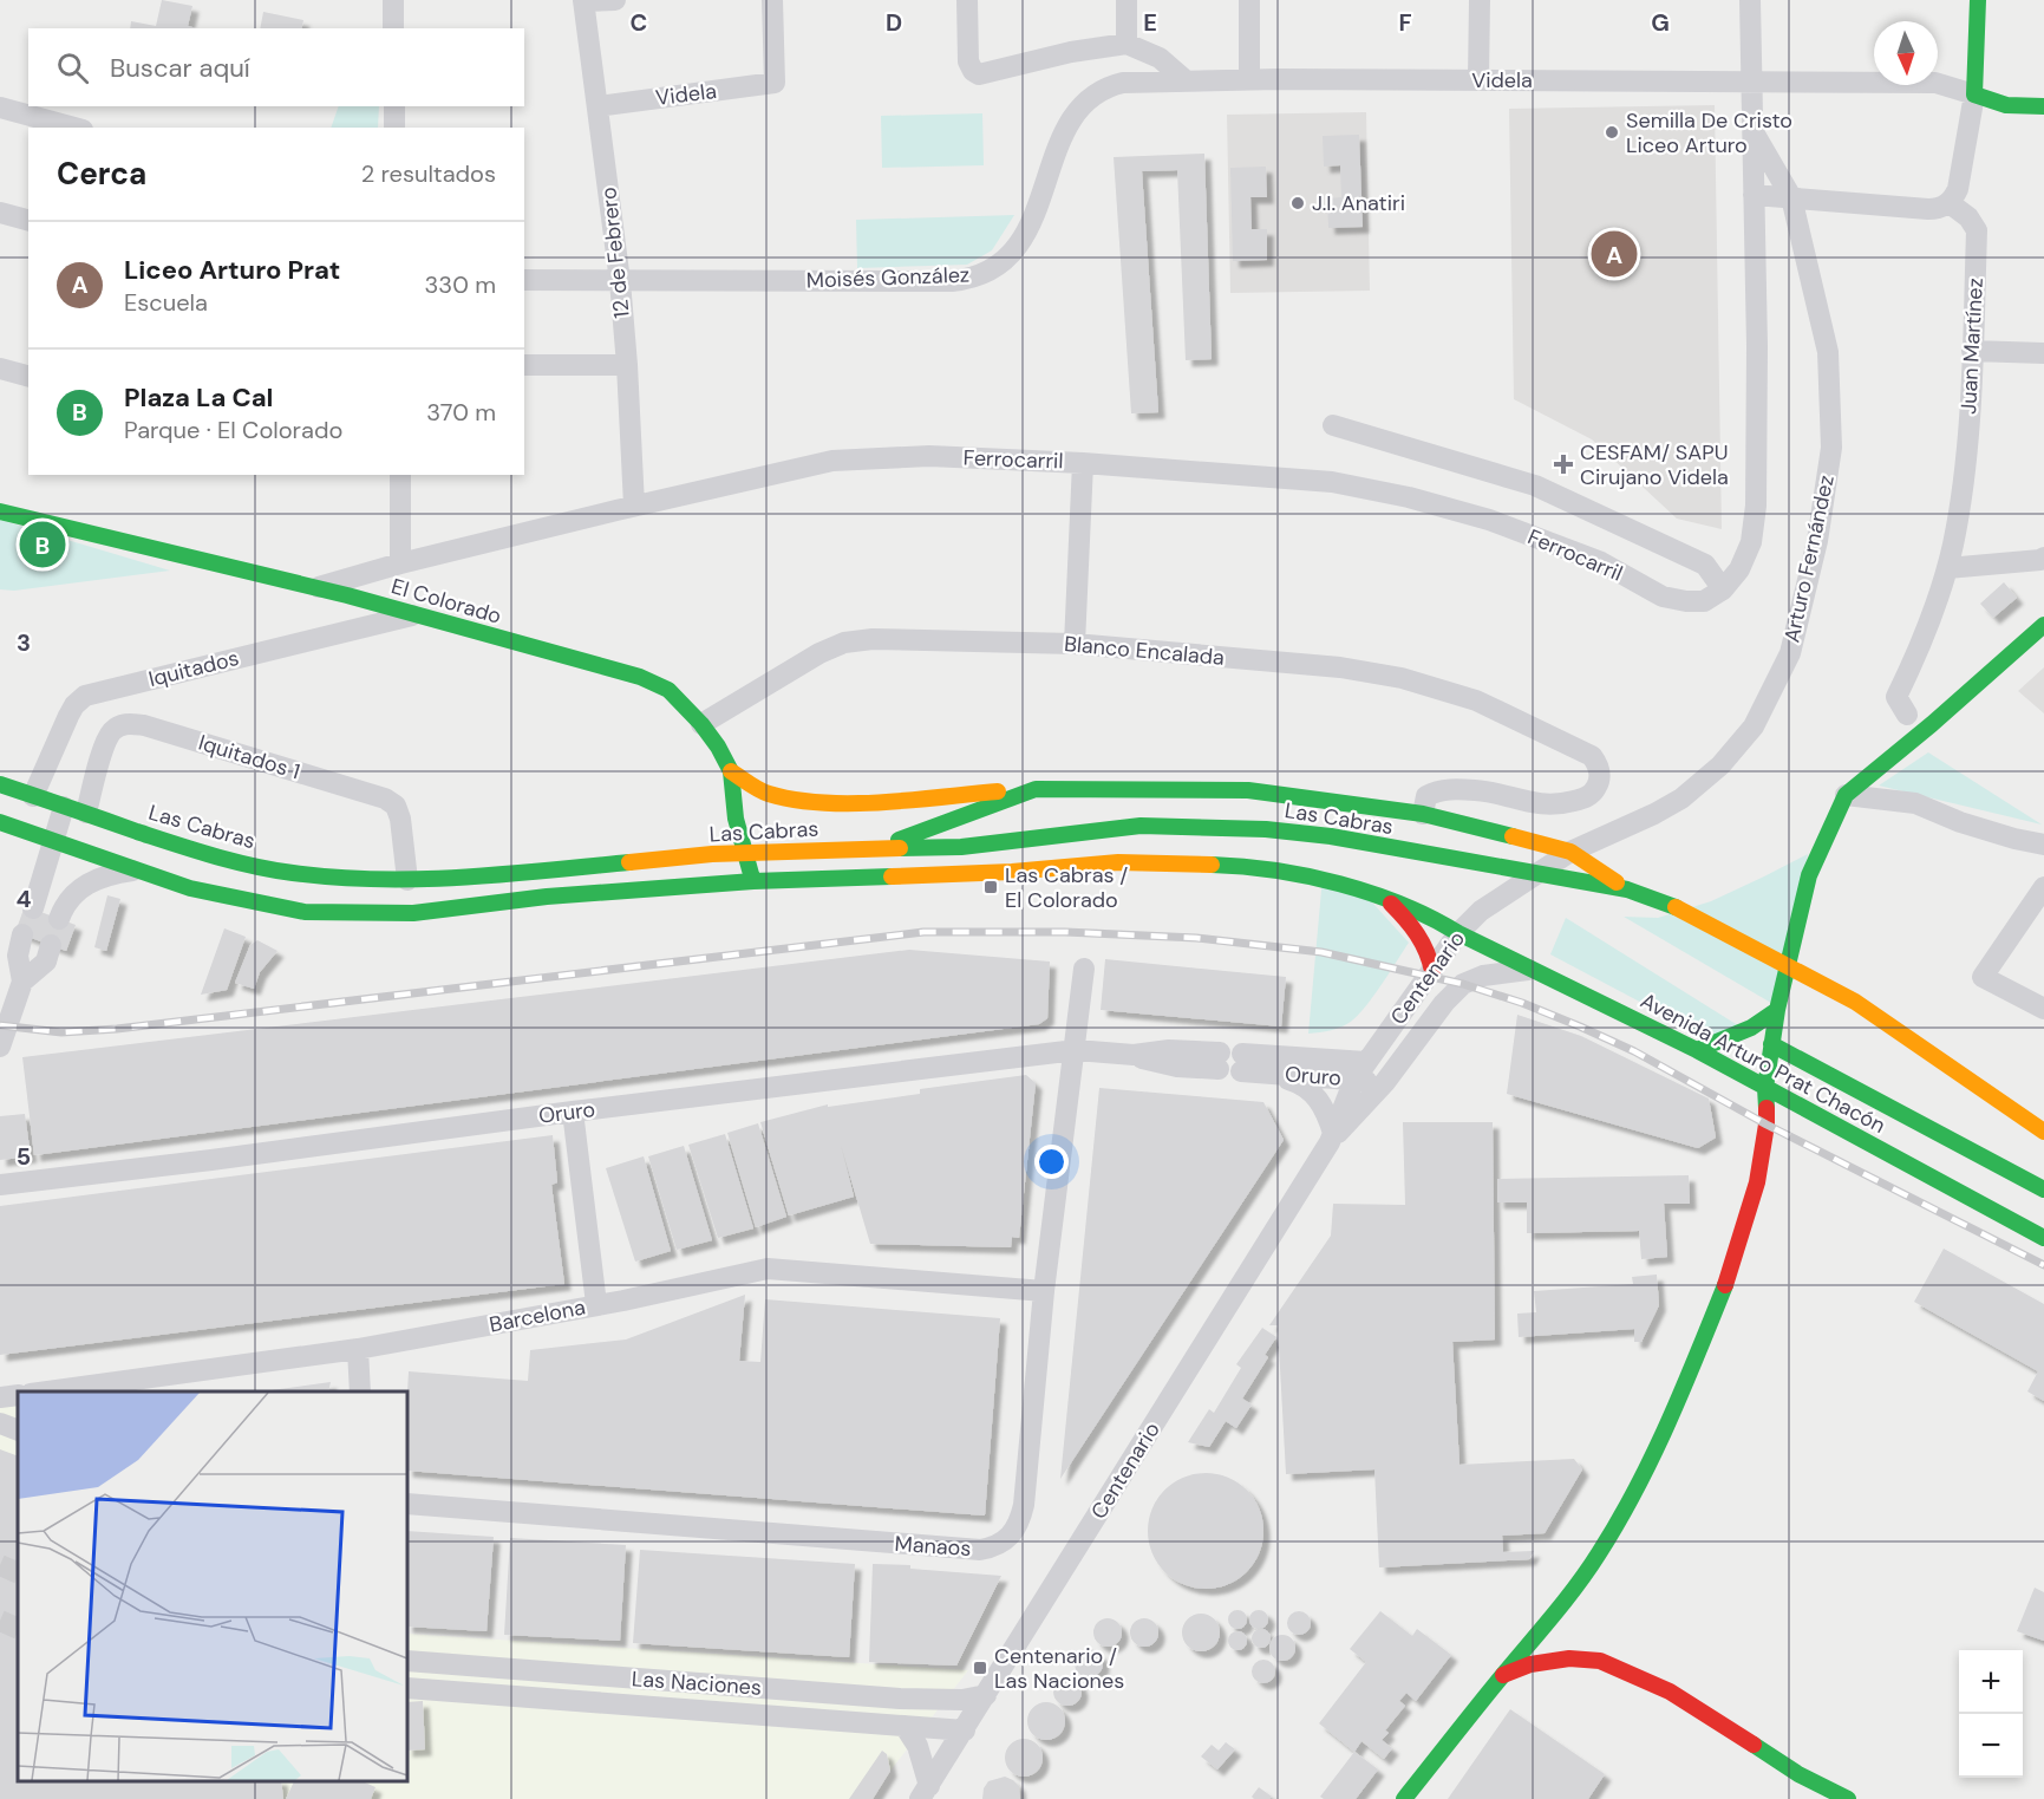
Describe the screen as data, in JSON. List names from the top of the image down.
{
  "streets": {
    "main road": [
      "Videla",
      "El Colorado",
      "Las Cabras",
      "Avenida Arturo Prat Chacón"
    ],
    "street": [
      "12 de Febrero",
      "Moisés González",
      "Juan Martínez",
      "Ferrocarril",
      "Arturo Fernández",
      "Blanco Encalada",
      "Iquitados",
      "Iquitados 1",
      "Centenario",
      "Oruro",
      "Barcelona",
      "Manaos",
      "Las Naciones"
    ]
  },
  "crossings": [
    ["Videla", "12 de Febrero"],
    ["Videla", "Moisés González"],
    ["Videla", "Arturo Fernández"],
    ["12 de Febrero", "Moisés González"],
    ["12 de Febrero", "Ferrocarril"],
    ["Ferrocarril", "Arturo Fernández"],
    ["Ferrocarril", "El Colorado"],
    ["Arturo Fernández", "Centenario"],
    ["El Colorado", "Blanco Encalada"],
    ["El Colorado", "Iquitados"],
    ["El Colorado", "Las Cabras"],
    ["Iquitados", "Las Cabras"],
    ["Iquitados 1", "Las Cabras"],
    ["Las Cabras", "Centenario"],
    ["Centenario", "Avenida Arturo Prat Chacón"],
    ["Centenario", "Oruro"],
    ["Centenario", "Las Naciones"],
    ["Oruro", "Manaos"],
    ["Barcelona", "Manaos"]
  ],
  "places": {
    "other": ["Semilla De Cristo Liceo Arturo", "J.I. Anatiri"],
    "health": ["CESFAM/ SAPU Cirujano Videla"],
    "transit": ["Las Cabras / El Colorado", "Centenario / Las Naciones"]
  },
  "north": "bottom",
  "page": {
    "search": "Buscar aquí",
    "heading": ["Cerca", "2 resultados"],
    "list": [
      {
        "mark": "A",
        "name": "Liceo Arturo Prat",
        "note": "Escuela",
        "value": "330 m"
      },
      {
        "mark": "B",
        "name": "Plaza La Cal",
        "note": "Parque · El Colorado",
        "value": "370 m"
      }
    ],
    "pins": ["A", "B"],
    "map_buttons": ["+", "−"]
  },
  "grid": {
    "columns": [
      "C",
      "D",
      "E",
      "F",
      "G"
    ],
    "rows": ["3", "4", "5"]
  }
}
